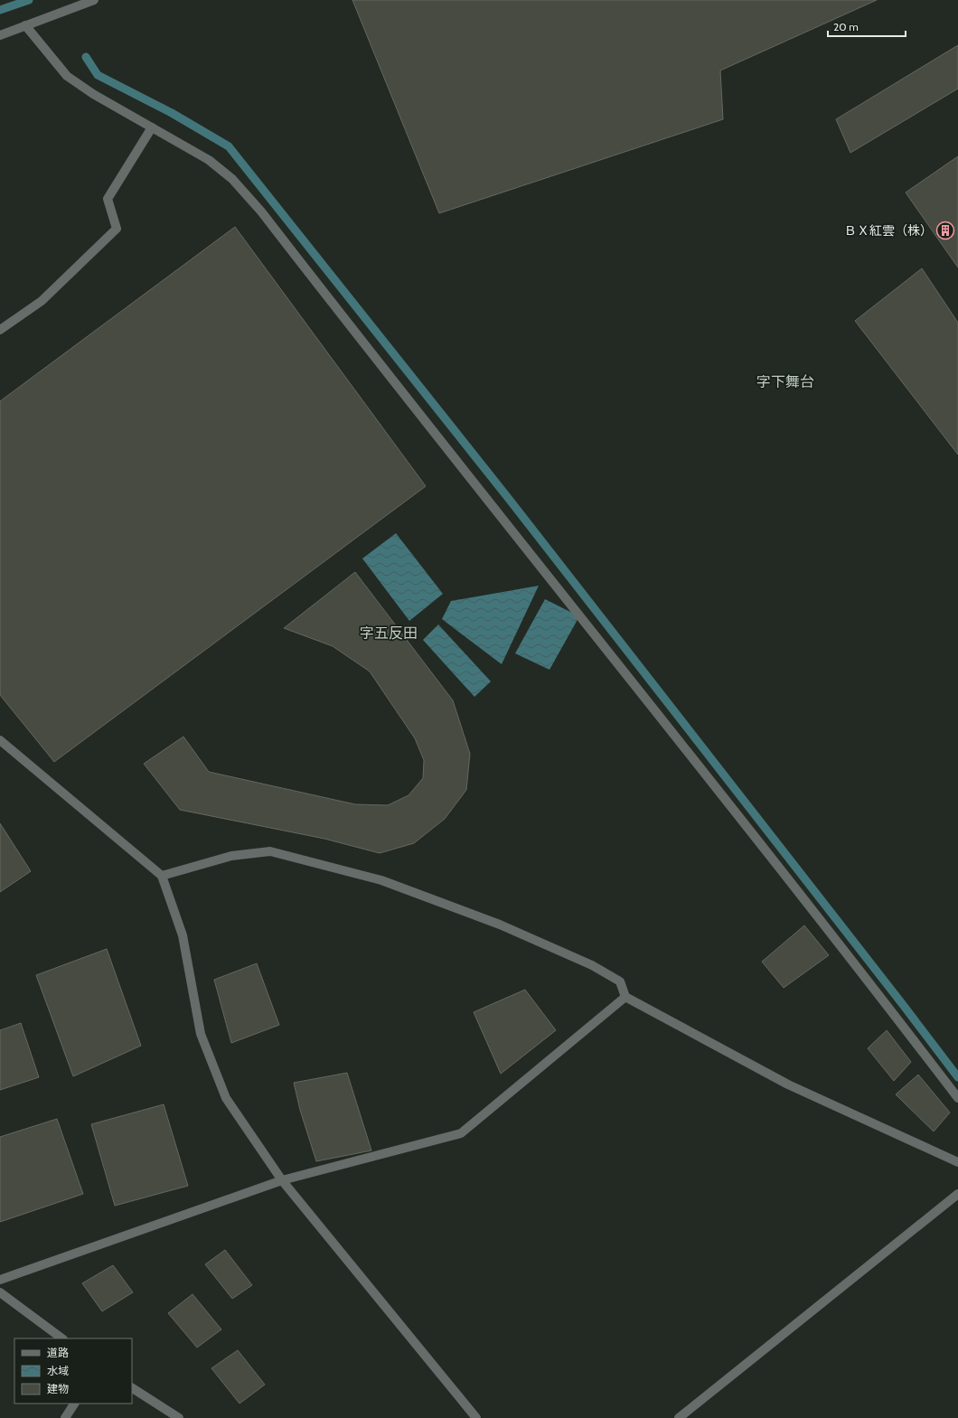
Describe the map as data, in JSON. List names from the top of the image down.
{
  "districts": ["字下舞台", "字五反田"],
  "places": {
    "building": ["ＢＸ紅雲（株）"]
  },
  "legend": ["道路", "水域", "建物"],
  "scale_bar": "20 m"
}
